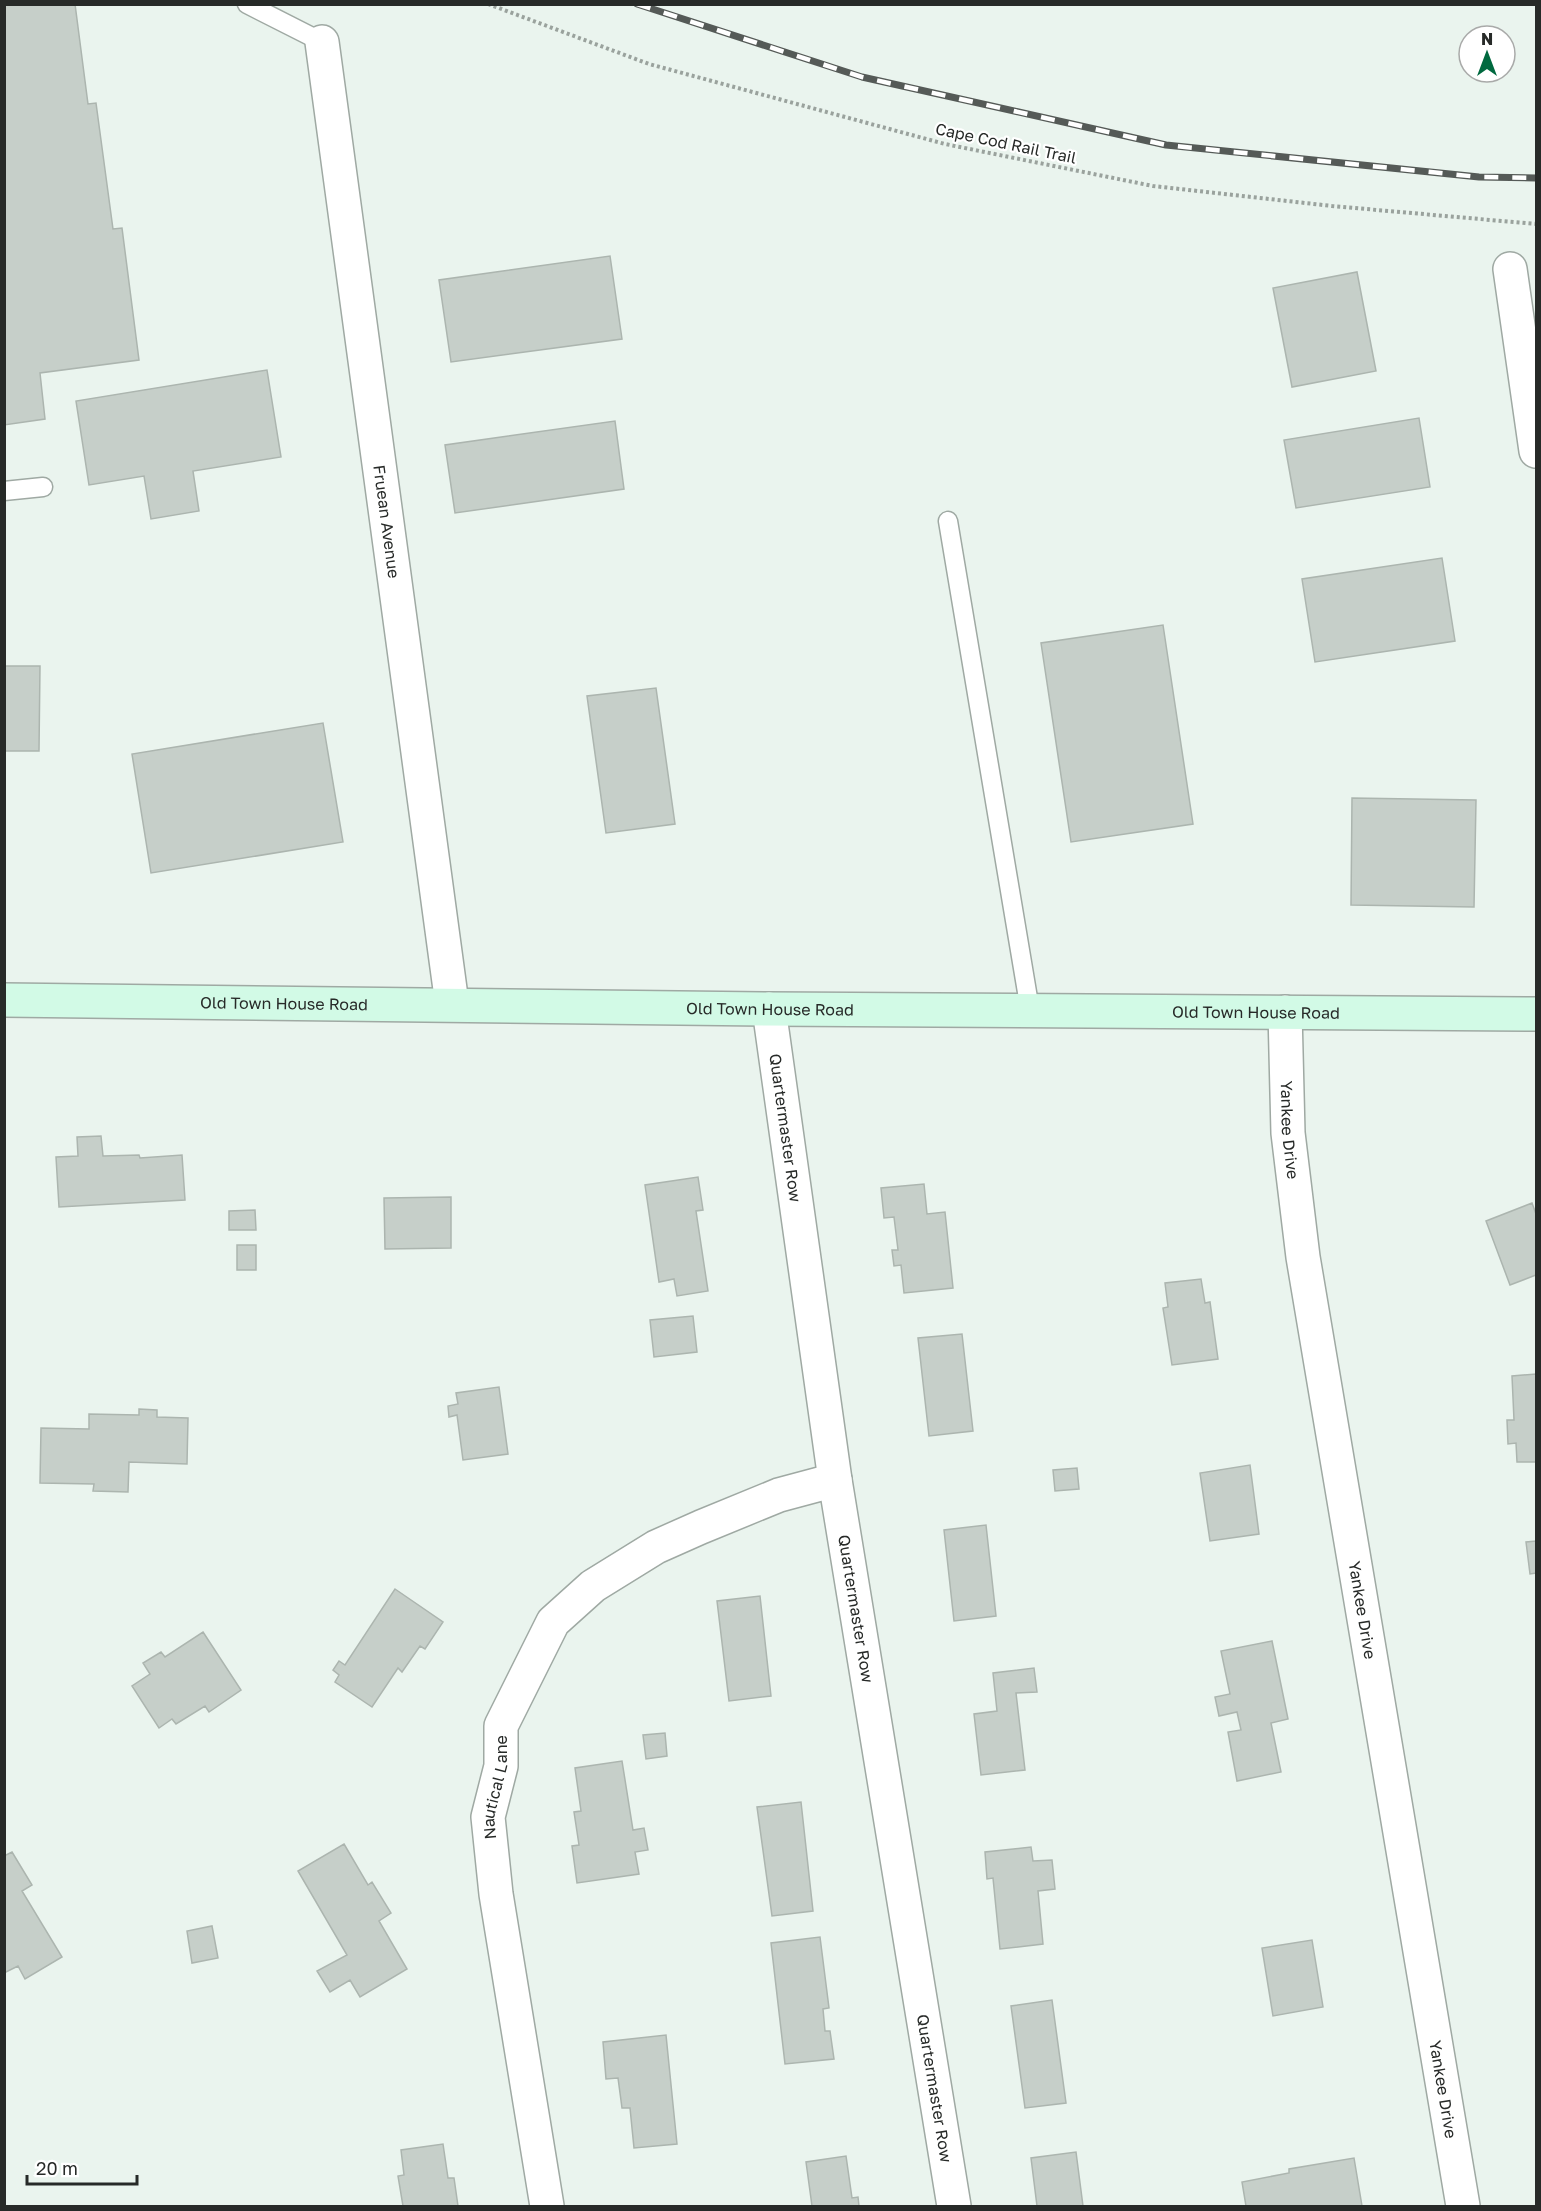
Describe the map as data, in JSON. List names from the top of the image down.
{
  "streets": {
    "main road": ["Old Town House Road"],
    "street": [
      "Fruean Avenue",
      "Quartermaster Row",
      "Yankee Drive",
      "Nautical Lane"
    ],
    "path": ["Cape Cod Rail Trail"]
  },
  "crossings": [
    ["Fruean Avenue", "Old Town House Road"],
    ["Old Town House Road", "Quartermaster Row"],
    ["Old Town House Road", "Yankee Drive"],
    ["Quartermaster Row", "Nautical Lane"]
  ],
  "scale_bar": "20 m",
  "north": "top"
}
